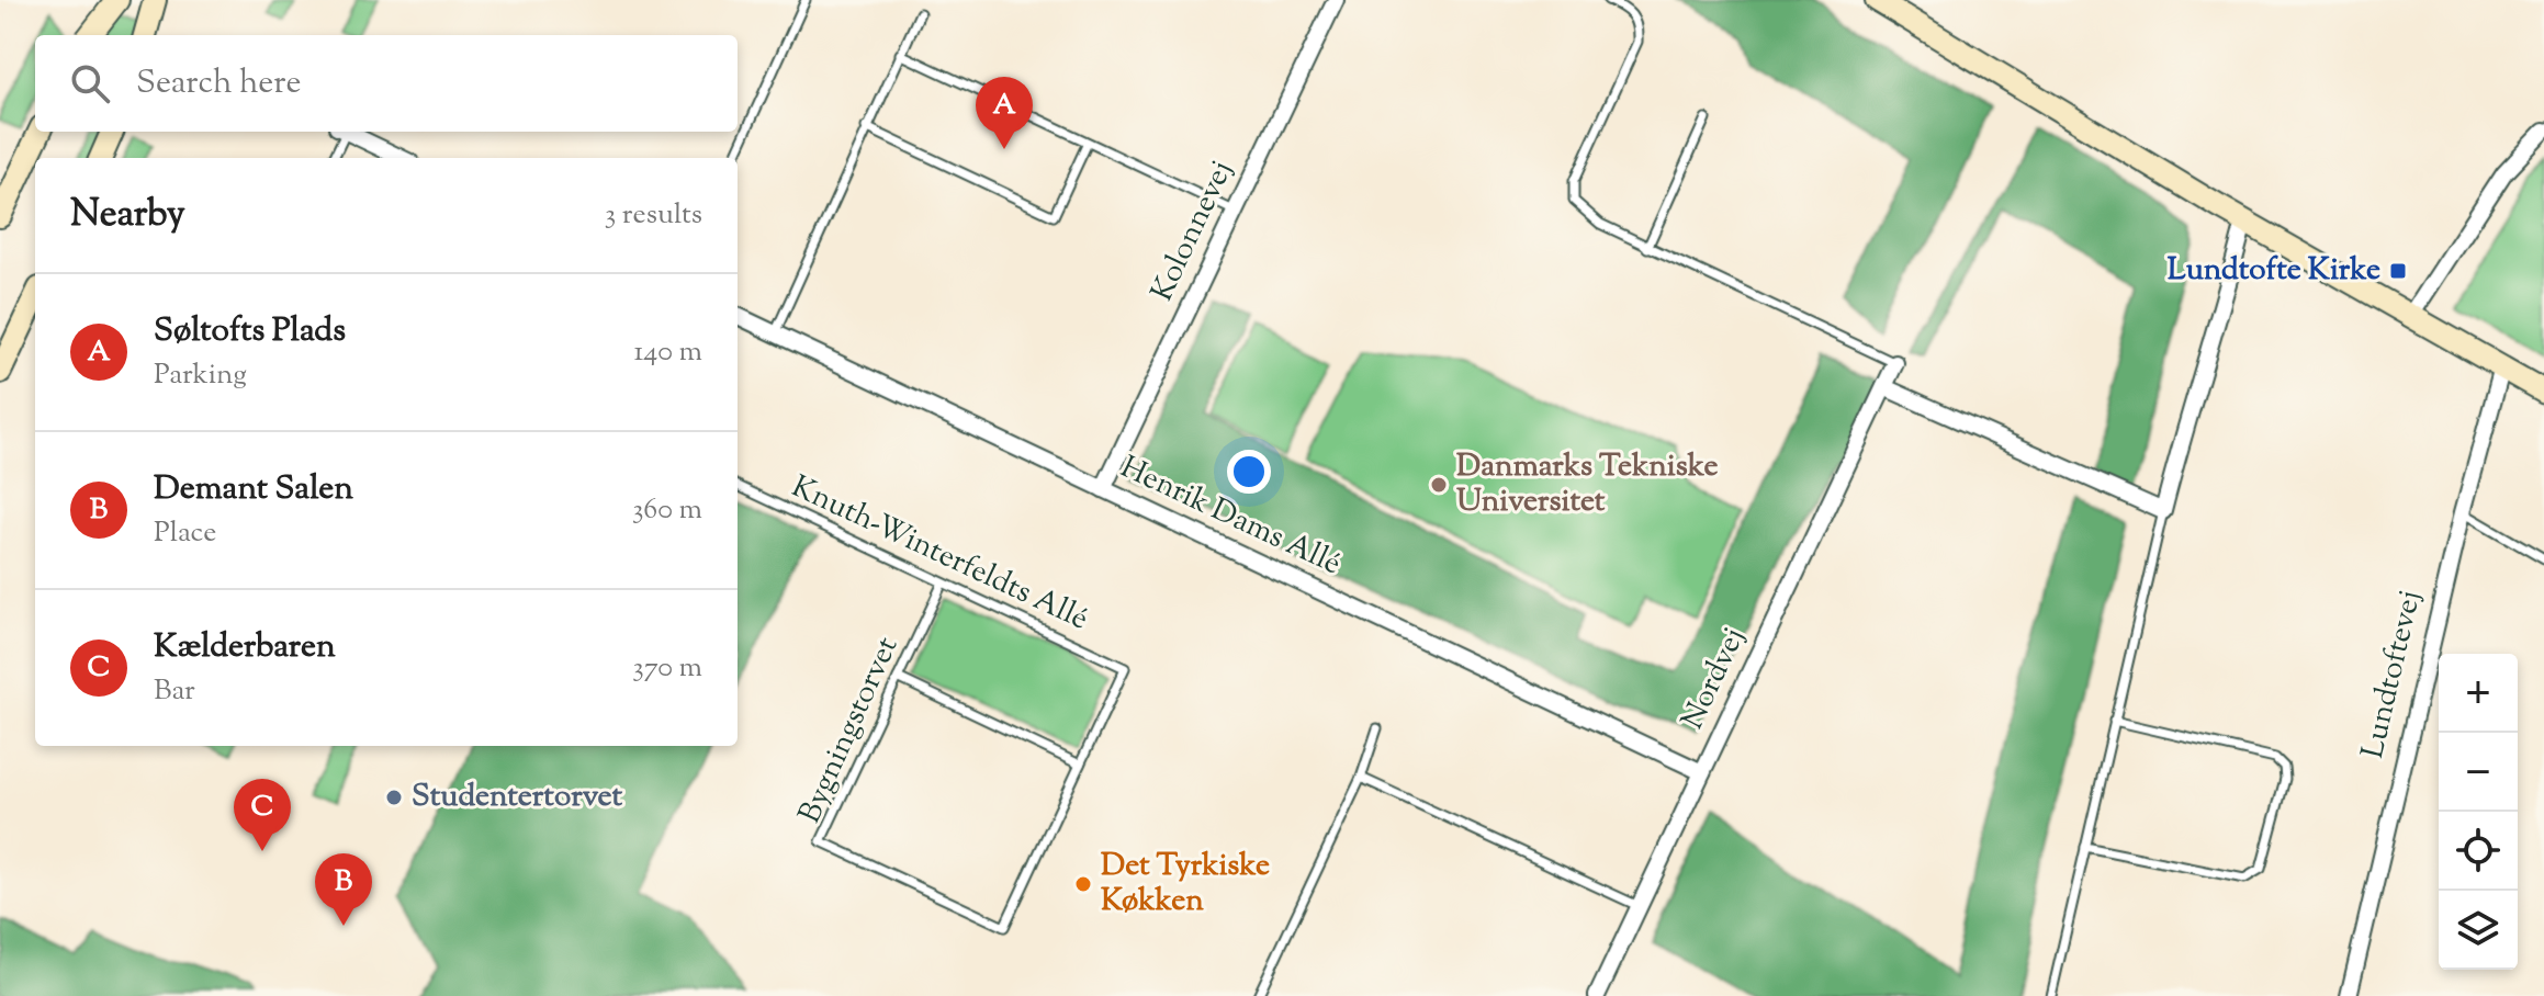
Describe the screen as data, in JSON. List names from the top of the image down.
{
  "streets": {
    "street": [
      "Kolonnevej",
      "Henrik Dams Allé",
      "Lundtoftevej",
      "Nordvej"
    ],
    "lane": ["Knuth-Winterfeldts Allé", "Bygningstorvet"]
  },
  "crossings": [
    ["Kolonnevej", "Henrik Dams Allé"],
    ["Henrik Dams Allé", "Nordvej"],
    ["Knuth-Winterfeldts Allé", "Bygningstorvet"]
  ],
  "places": {
    "transit": ["Lundtofte Kirke"],
    "other": ["Danmarks Tekniske Universitet", "Studentertorvet", "Det Tyrkiske Køkken"]
  },
  "page": {
    "search": "Search here",
    "pins": ["A", "C", "B"],
    "heading": ["Nearby", "3 results"],
    "list": [
      {
        "mark": "A",
        "name": "Søltofts Plads",
        "note": "Parking",
        "value": "140 m"
      },
      {
        "mark": "B",
        "name": "Demant Salen",
        "note": "Place",
        "value": "360 m"
      },
      {
        "mark": "C",
        "name": "Kælderbaren",
        "note": "Bar",
        "value": "370 m"
      }
    ],
    "map_buttons": ["+", "−"]
  }
}
